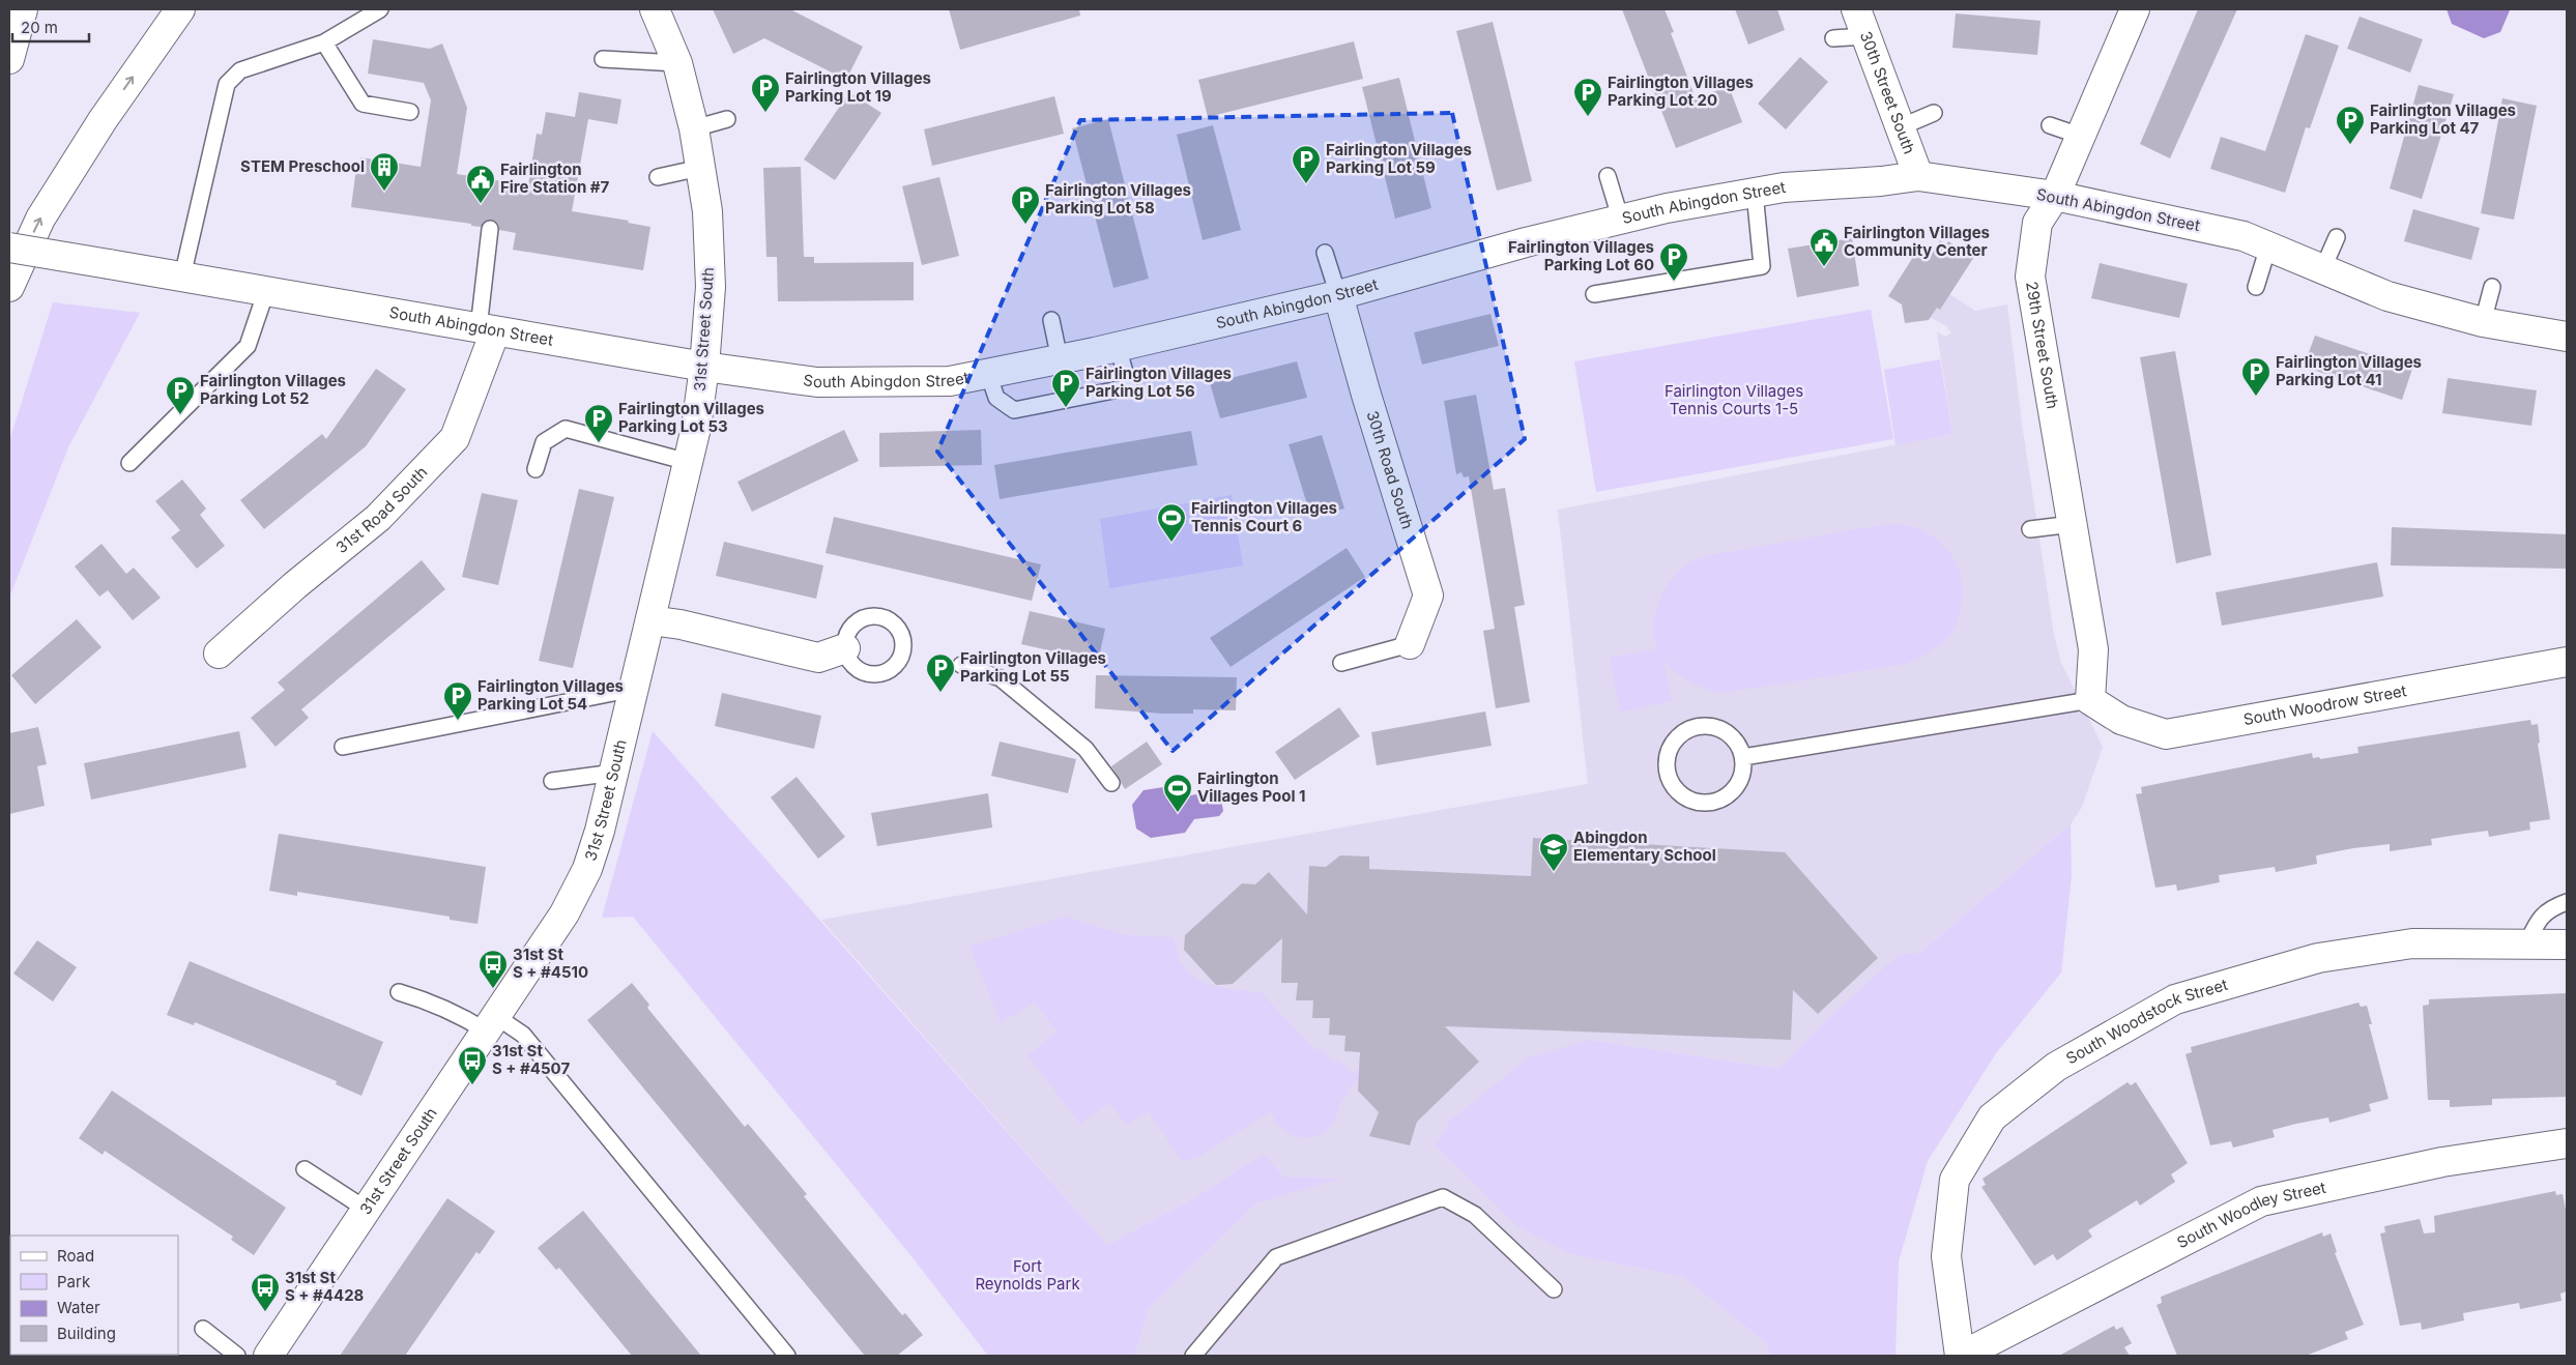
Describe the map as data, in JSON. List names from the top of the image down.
{
  "streets": {
    "main road": [
      "30th Street South",
      "South Abingdon Street",
      "31st Street South",
      "29th Street South",
      "30th Road South",
      "31st Road South",
      "South Woodrow Street",
      "South Woodstock Street",
      "South Woodley Street"
    ]
  },
  "crossings": [
    ["30th Street South", "South Abingdon Street"],
    ["South Abingdon Street", "31st Street South"],
    ["South Abingdon Street", "29th Street South"],
    ["South Abingdon Street", "30th Road South"],
    ["South Abingdon Street", "31st Road South"],
    ["29th Street South", "South Woodrow Street"],
    ["South Woodstock Street", "South Woodley Street"]
  ],
  "parks": ["Fairlington Villages Tennis Courts 1-5", "Fort Reynolds Park"],
  "places": {
    "parking": [
      "Fairlington Villages Parking Lot 19",
      "Fairlington Villages Parking Lot 20",
      "Fairlington Villages Parking Lot 47",
      "Fairlington Villages Parking Lot 59",
      "Fairlington Villages Parking Lot 58",
      "Fairlington Villages Parking Lot 60",
      "Fairlington Villages Parking Lot 41",
      "Fairlington Villages Parking Lot 56",
      "Fairlington Villages Parking Lot 52",
      "Fairlington Villages Parking Lot 53",
      "Fairlington Villages Parking Lot 55",
      "Fairlington Villages Parking Lot 54"
    ],
    "building": ["STEM Preschool"],
    "public building": ["Fairlington Fire Station #7", "Fairlington Villages Community Center"],
    "sports": ["Fairlington Villages Tennis Court 6", "Fairlington Villages Pool 1"],
    "school or university": ["Abingdon Elementary School"],
    "bus stop": ["31st St S + #4510", "31st St S + #4507", "31st St S + #4428"]
  },
  "legend": [
    "Road",
    "Park",
    "Water",
    "Building"
  ],
  "scale_bar": "20 m"
}
